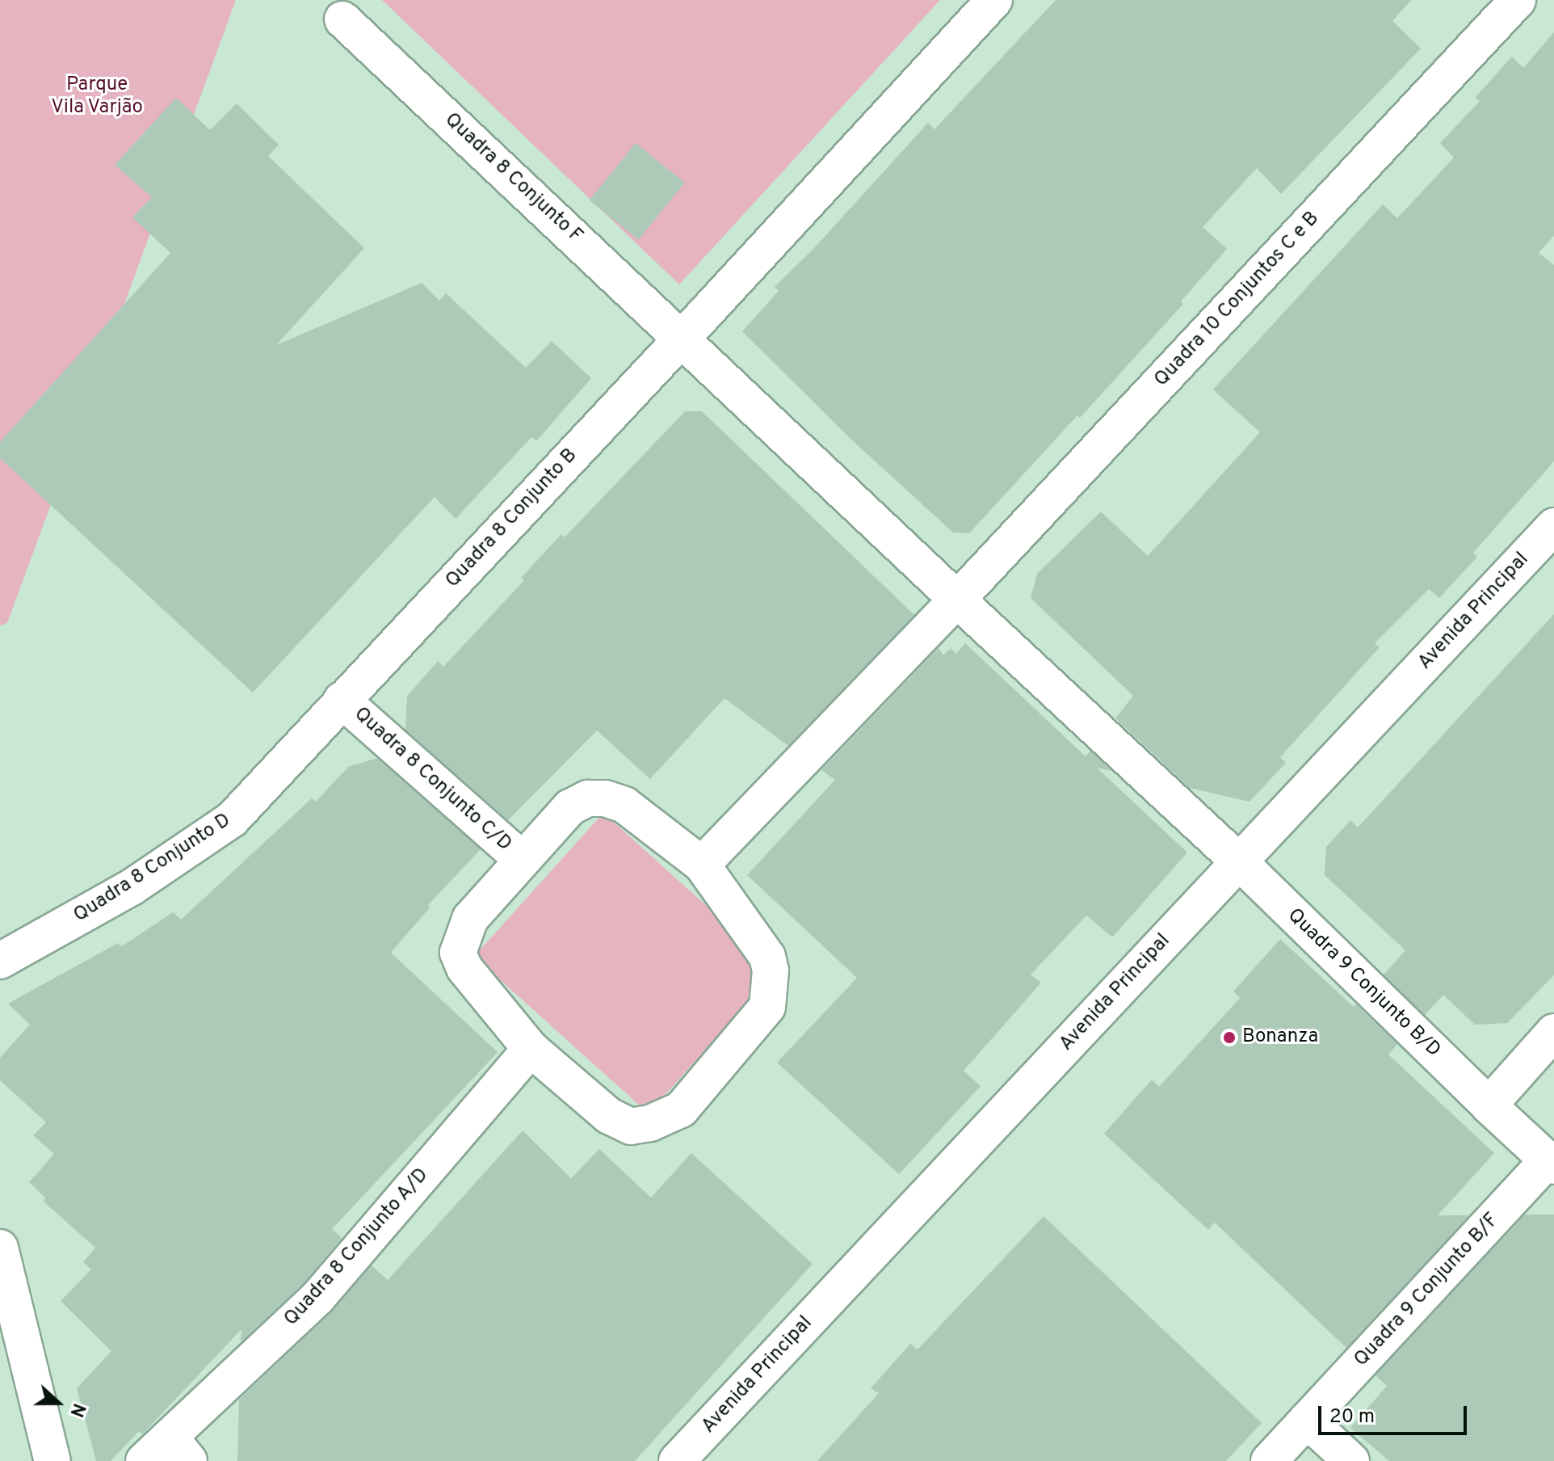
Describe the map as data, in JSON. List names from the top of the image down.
{
  "streets": {
    "street": [
      "Quadra 8 Conjunto F",
      "Quadra 10 Conjuntos C e B",
      "Quadra 8 Conjunto B",
      "Avenida Principal",
      "Quadra 8 Conjunto C/D",
      "Quadra 8 Conjunto D",
      "Quadra 9 Conjunto B/D",
      "Quadra 8 Conjunto A/D",
      "Quadra 9 Conjunto B/F"
    ]
  },
  "crossings": [
    ["Quadra 8 Conjunto F", "Quadra 10 Conjuntos C e B"],
    ["Quadra 8 Conjunto F", "Quadra 8 Conjunto B"],
    ["Quadra 8 Conjunto F", "Quadra 9 Conjunto B/D"],
    ["Quadra 10 Conjuntos C e B", "Quadra 9 Conjunto B/D"],
    ["Quadra 8 Conjunto B", "Quadra 8 Conjunto C/D"],
    ["Quadra 8 Conjunto B", "Quadra 8 Conjunto D"],
    ["Avenida Principal", "Quadra 9 Conjunto B/D"],
    ["Quadra 8 Conjunto C/D", "Quadra 8 Conjunto D"],
    ["Quadra 9 Conjunto B/D", "Quadra 9 Conjunto B/F"]
  ],
  "parks": ["Parque Vila Varjão"],
  "places": ["Bonanza"],
  "scale_bar": "20 m",
  "north": "right"
}
